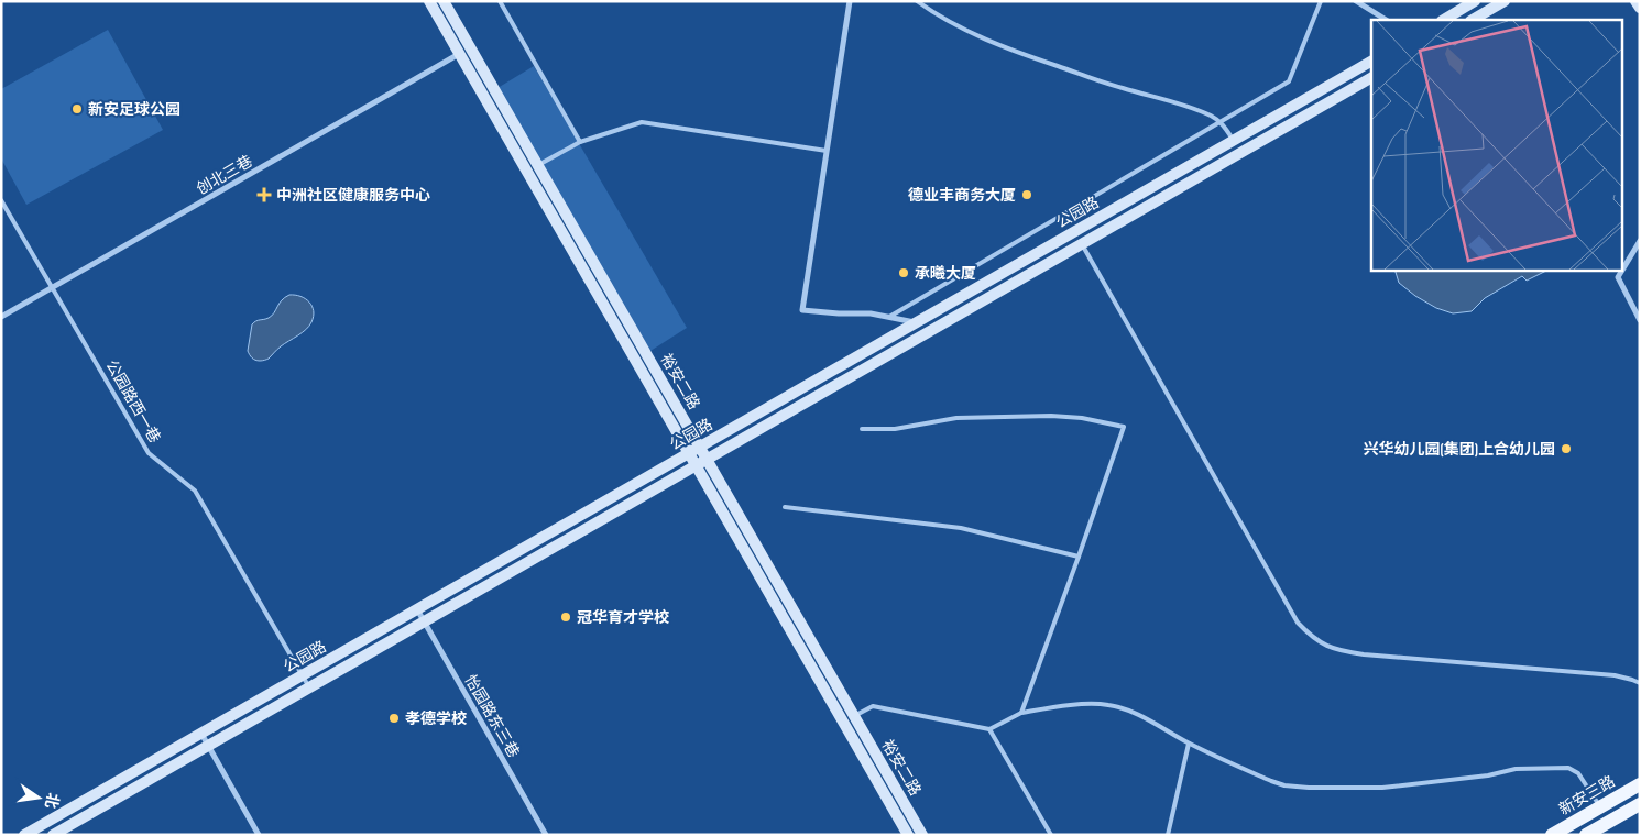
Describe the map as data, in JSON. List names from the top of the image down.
{
  "streets": {
    "main road": ["公园路", "裕安二路", "新安三路"],
    "street": ["创北三巷", "怡园路东三巷"],
    "lane": ["公园路西一巷"]
  },
  "crossings": [
    ["创北三巷", "裕安二路"],
    ["创北三巷", "公园路西一巷"],
    ["公园路", "裕安二路"],
    ["公园路", "公园路西一巷"],
    ["公园路", "怡园路东三巷"]
  ],
  "places": {
    "other": [
      "新安足球公园",
      "德业丰商务大厦",
      "承曦大厦",
      "兴华幼儿园(集团)上合幼儿园",
      "冠华育才学校",
      "孝德学校"
    ],
    "health": ["中洲社区健康服务中心"]
  },
  "north": "right"
}
